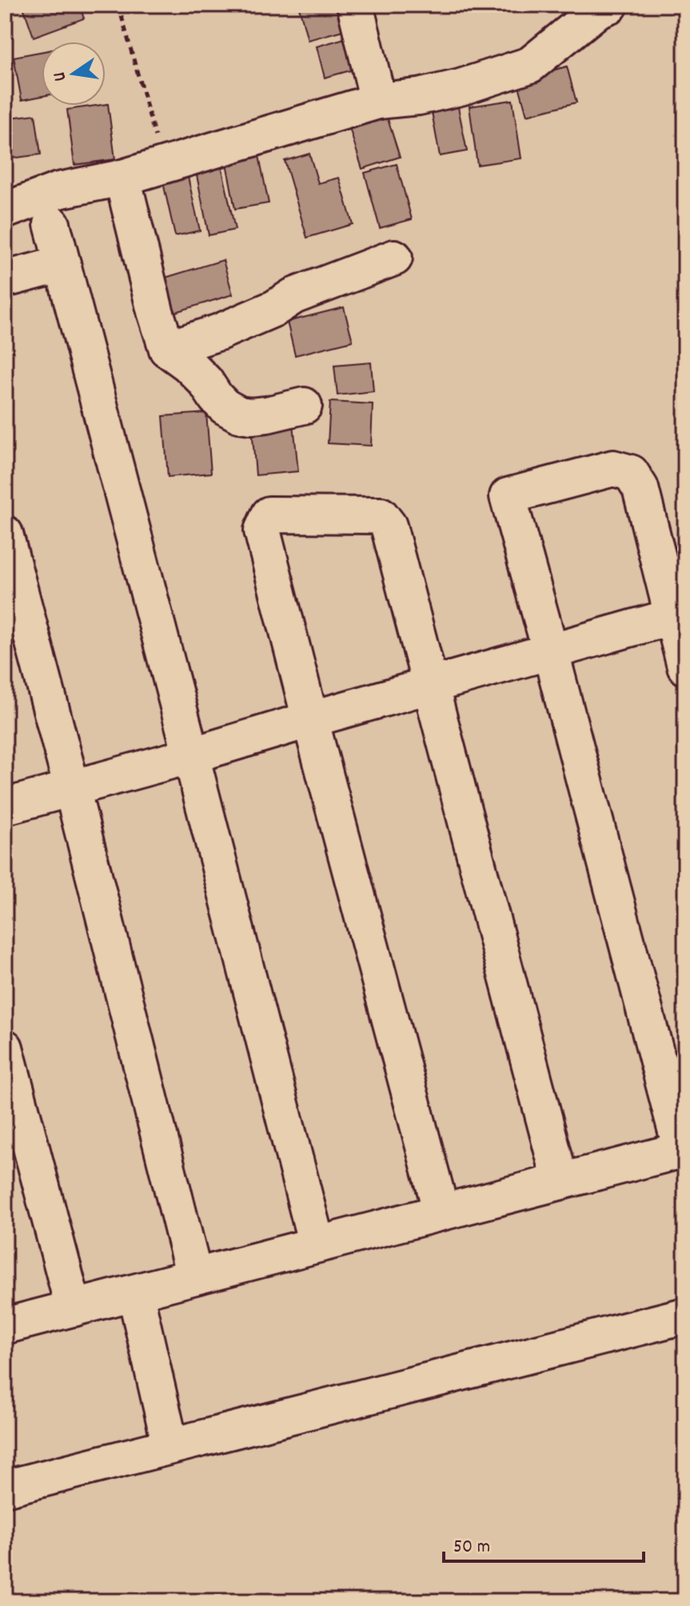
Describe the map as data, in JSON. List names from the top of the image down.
{
  "scale_bar": "50 m",
  "north": "left"
}
